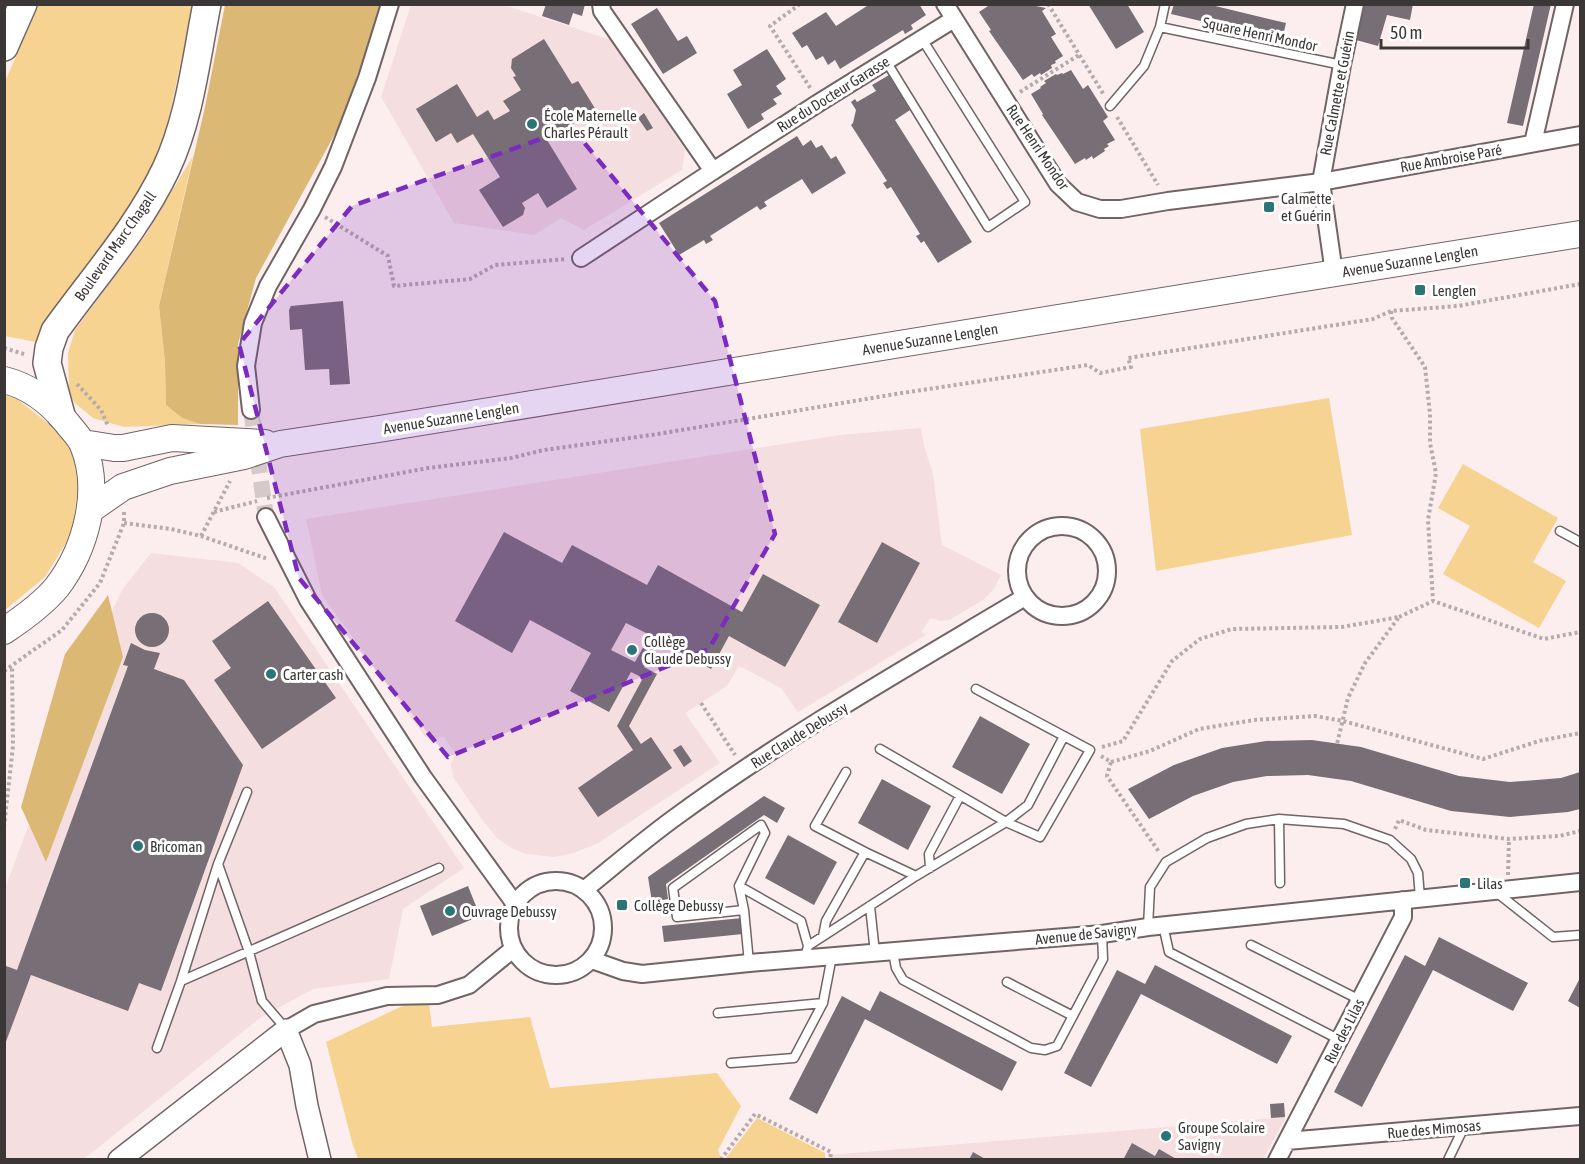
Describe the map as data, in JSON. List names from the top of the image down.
{
  "streets": {
    "highway": ["Boulevard Marc Chagall"],
    "main road": ["Avenue Suzanne Lenglen"],
    "street": [
      "Rue Calmette et Guérin",
      "Rue du Docteur Garasse",
      "Rue Henri Mondor",
      "Rue Ambroise Paré",
      "Rue Claude Debussy",
      "Avenue de Savigny",
      "Rue des Lilas",
      "Rue des Mimosas"
    ],
    "lane": ["Square Henri Mondor"]
  },
  "crossings": [
    ["Square Henri Mondor", "Rue Calmette et Guérin"],
    ["Rue Calmette et Guérin", "Rue Henri Mondor"],
    ["Rue Calmette et Guérin", "Rue Ambroise Paré"],
    ["Rue Calmette et Guérin", "Avenue Suzanne Lenglen"],
    ["Rue du Docteur Garasse", "Rue Henri Mondor"],
    ["Rue Henri Mondor", "Rue Ambroise Paré"],
    ["Rue Claude Debussy", "Avenue de Savigny"],
    ["Avenue de Savigny", "Rue des Lilas"],
    ["Rue des Lilas", "Rue des Mimosas"]
  ],
  "places": {
    "other": [
      "École Maternelle Charles Pérault",
      "Collège Claude Debussy",
      "Carter cash",
      "Bricoman",
      "Ouvrage Debussy",
      "Groupe Scolaire Savigny"
    ],
    "transit": [
      "Calmette et Guérin",
      "Lenglen",
      "Lilas",
      "Collège Debussy"
    ]
  },
  "scale_bar": "50 m"
}
